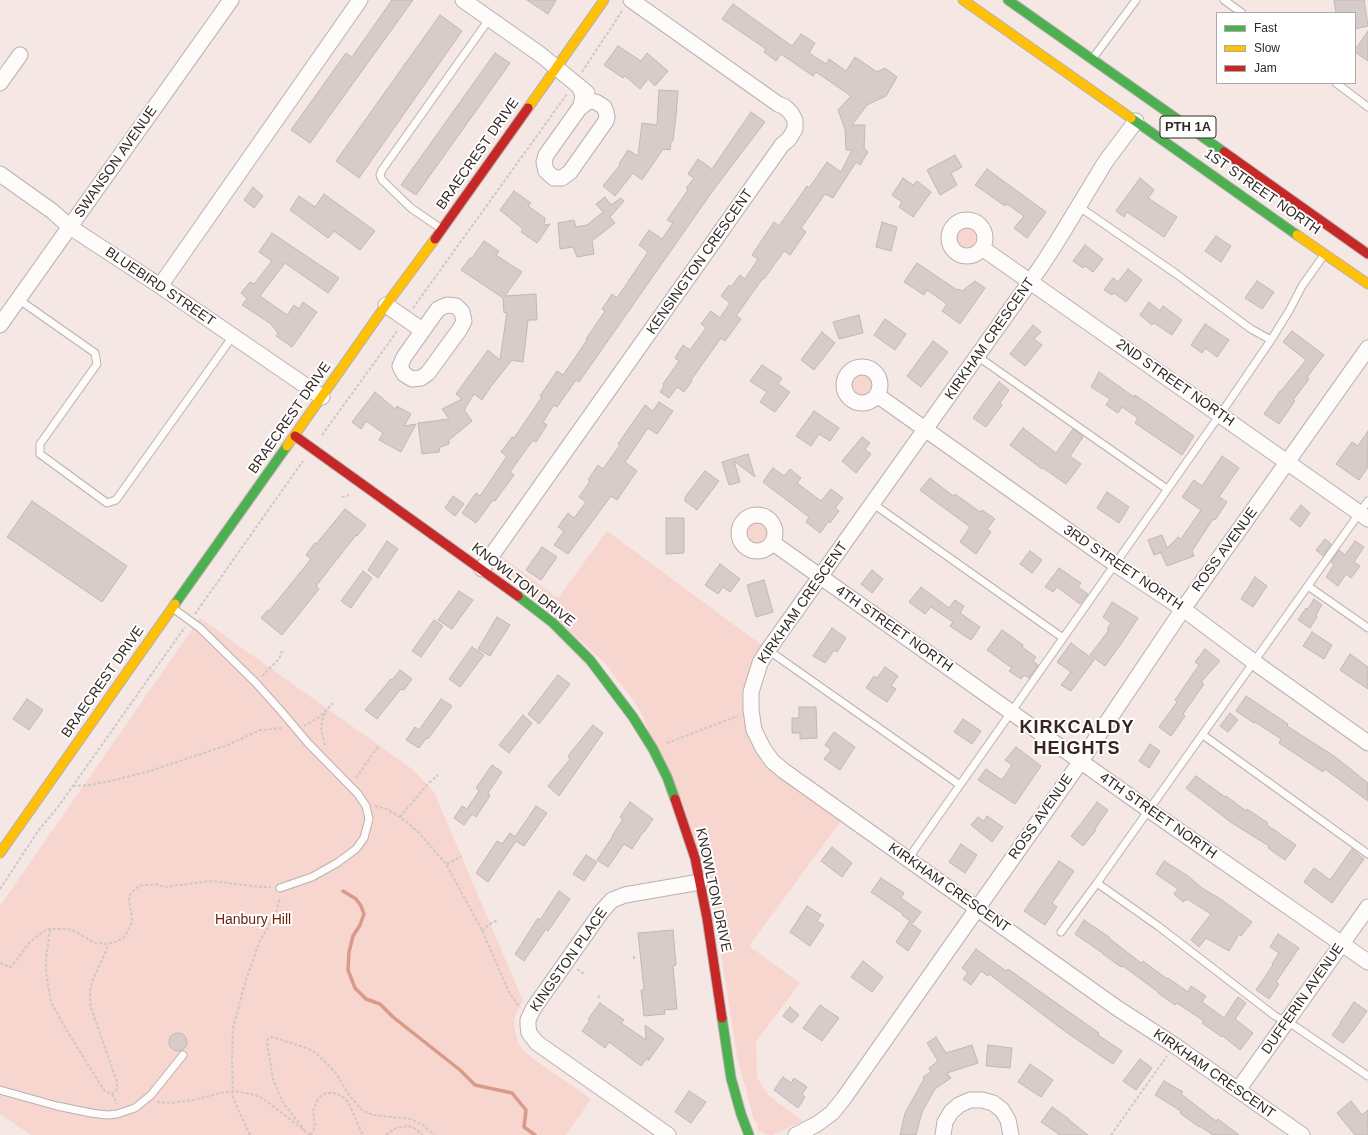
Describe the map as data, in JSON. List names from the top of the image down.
{
  "streets": {
    "street": [
      "PTH 1A",
      "BRAECREST DRIVE",
      "SWANSON AVENUE",
      "1ST STREET NORTH",
      "KENSINGTON CRESCENT",
      "BLUEBIRD STREET",
      "KIRKHAM CRESCENT",
      "2ND STREET NORTH",
      "ROSS AVENUE",
      "3RD STREET NORTH",
      "KNOWLTON DRIVE",
      "4TH STREET NORTH",
      "KINGSTON PLACE",
      "DUFFERIN AVENUE"
    ]
  },
  "crossings": [
    ["BRAECREST DRIVE", "BLUEBIRD STREET"],
    ["BRAECREST DRIVE", "KNOWLTON DRIVE"],
    ["SWANSON AVENUE", "BLUEBIRD STREET"],
    ["1ST STREET NORTH", "KIRKHAM CRESCENT"],
    ["KENSINGTON CRESCENT", "KNOWLTON DRIVE"],
    ["KIRKHAM CRESCENT", "2ND STREET NORTH"],
    ["KIRKHAM CRESCENT", "ROSS AVENUE"],
    ["KIRKHAM CRESCENT", "3RD STREET NORTH"],
    ["KIRKHAM CRESCENT", "4TH STREET NORTH"],
    ["KIRKHAM CRESCENT", "DUFFERIN AVENUE"],
    ["2ND STREET NORTH", "ROSS AVENUE"],
    ["ROSS AVENUE", "3RD STREET NORTH"],
    ["ROSS AVENUE", "4TH STREET NORTH"],
    ["KNOWLTON DRIVE", "KINGSTON PLACE"],
    ["4TH STREET NORTH", "DUFFERIN AVENUE"]
  ],
  "districts": ["KIRKCALDY HEIGHTS"],
  "parks": ["Hanbury Hill"],
  "legend": ["Fast", "Slow", "Jam"]
}
